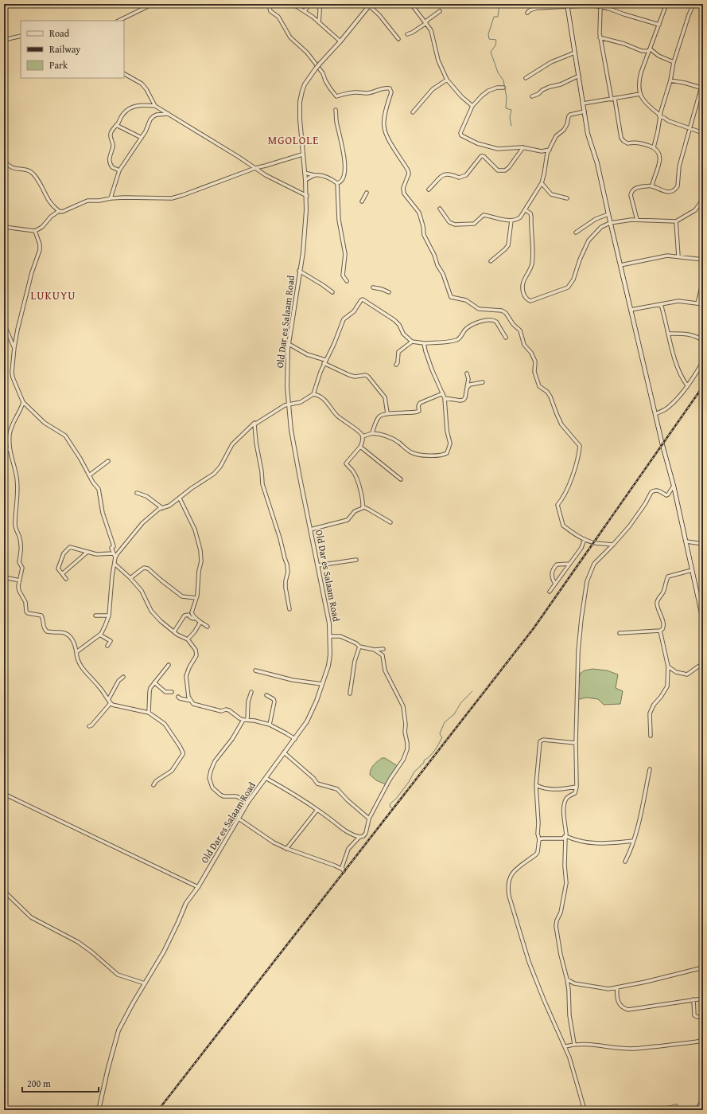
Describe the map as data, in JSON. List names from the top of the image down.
{
  "streets": {
    "street": ["Old Dar es Salaam Road"]
  },
  "districts": ["MGOLOLE", "LUKUYU"],
  "legend": ["Road", "Railway", "Park"],
  "scale_bar": "200 m"
}
